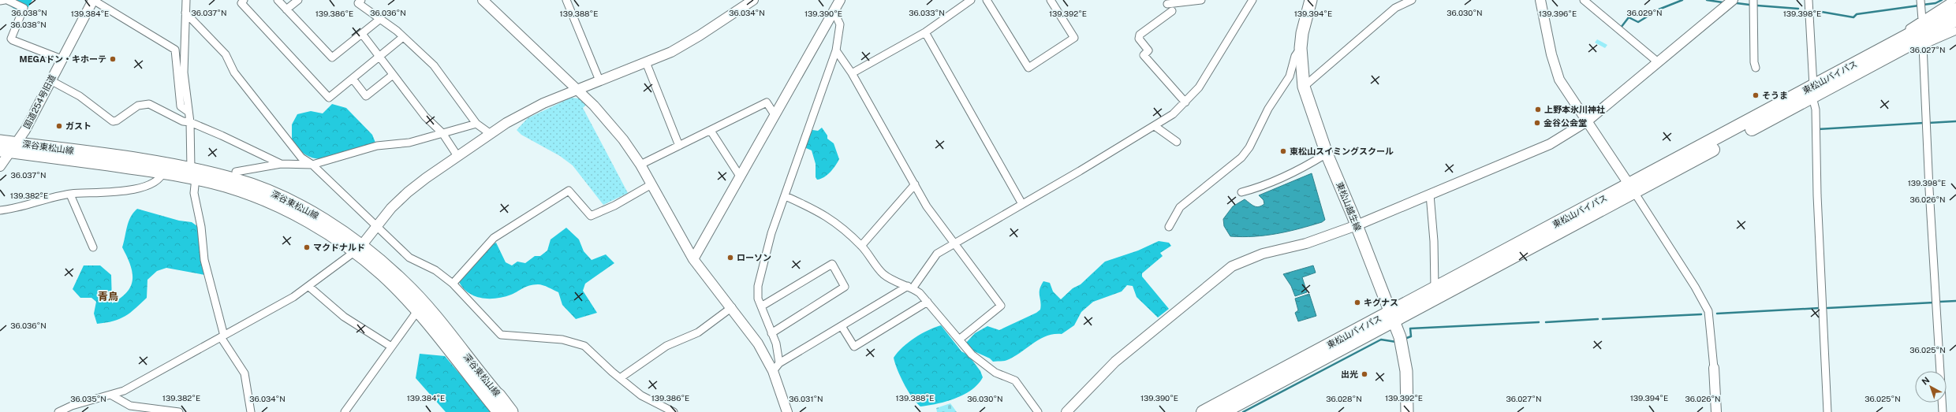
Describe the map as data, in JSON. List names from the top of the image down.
{
  "streets": {
    "highway": ["東松山バイパス"],
    "main road": ["深谷東松山線", "東松山越生線"],
    "street": ["国道254号旧道"]
  },
  "crossings": [
    ["東松山バイパス", "東松山越生線"],
    ["国道254号旧道", "深谷東松山線"]
  ],
  "districts": ["青鳥"],
  "places": [
    "MEGAドン・キホーテ",
    "そうま",
    "上野本氷川神社",
    "金谷公会堂",
    "ガスト",
    "東松山スイミングスクール",
    "マクドナルド",
    "ローソン",
    "キグナス",
    "出光"
  ],
  "north": "top left",
  "coordinates": [
    "36.038°N",
    "36.037°N",
    "36.036°N",
    "36.034°N",
    "36.033°N",
    "36.030°N",
    "36.029°N",
    "139.384°E",
    "139.386°E",
    "139.388°E",
    "139.392°E",
    "139.394°E",
    "139.390°E",
    "139.396°E",
    "139.398°E",
    "36.027°N",
    "139.382°E",
    "36.026°N",
    "36.025°N",
    "36.035°N",
    "36.031°N",
    "36.028°N"
  ]
}
